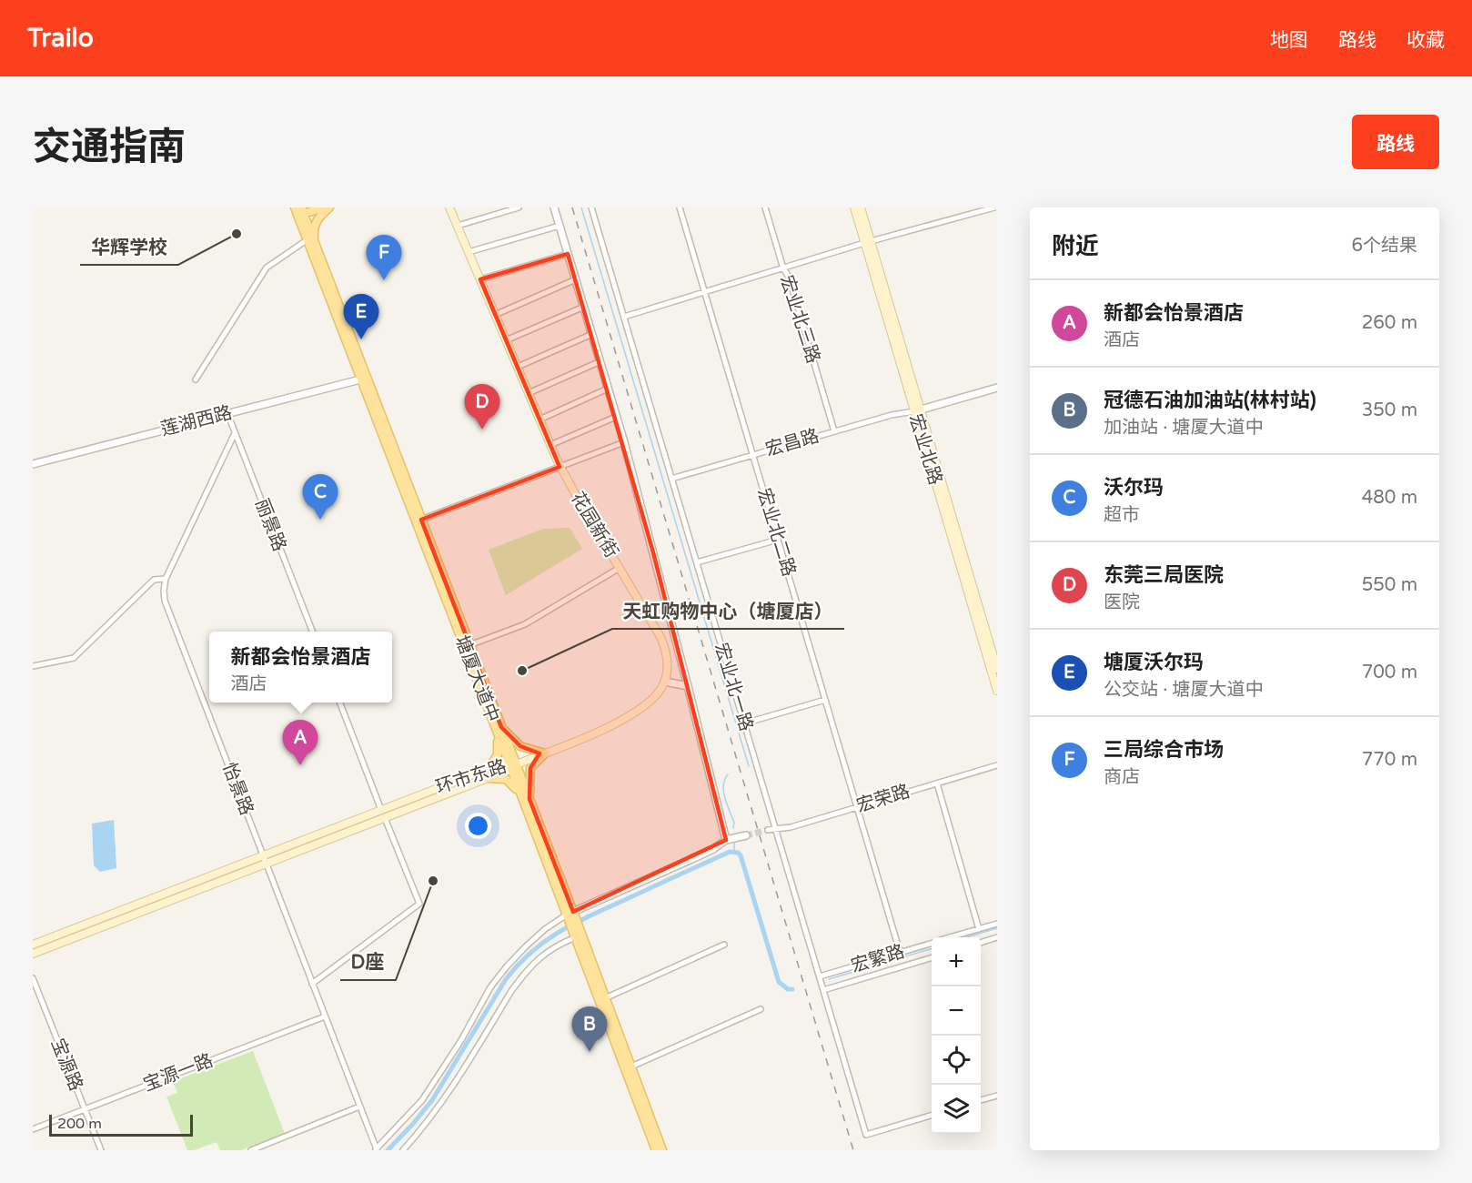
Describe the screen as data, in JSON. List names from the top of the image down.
{
  "streets": {
    "main road": [
      "宏业北路",
      "花园新街",
      "塘厦大道中",
      "环市东路"
    ],
    "street": [
      "宏业北三路",
      "莲湖西路",
      "宏昌路",
      "丽景路",
      "宏业北二路",
      "宏业北一路",
      "怡景路",
      "宏荣路",
      "宏繁路",
      "宝源路",
      "宝源一路"
    ]
  },
  "crossings": [
    ["宏业北三路", "宏昌路"],
    ["莲湖西路", "丽景路"],
    ["莲湖西路", "塘厦大道中"],
    ["宏昌路", "宏业北路"],
    ["宏昌路", "宏业北二路"],
    ["宏昌路", "宏业北一路"],
    ["丽景路", "怡景路"],
    ["宏业北二路", "宏荣路"],
    ["宏业北二路", "宏繁路"],
    ["塘厦大道中", "环市东路"],
    ["宏业北一路", "宏荣路"],
    ["宏业北一路", "宏繁路"],
    ["环市东路", "怡景路"],
    ["怡景路", "宝源一路"],
    ["宝源路", "宝源一路"]
  ],
  "places": ["华辉学校", "天虹购物中心（塘厦店）", "D座"],
  "scale_bar": "200 m",
  "page": {
    "header": "Trailo",
    "nav": ["地图", "路线", "收藏"],
    "title": "交通指南",
    "buttons": "路线",
    "heading": ["附近", "6个结果"],
    "pins": [
      "F",
      "E",
      "D",
      "C",
      "A",
      "B"
    ],
    "list": [
      {
        "mark": "A",
        "name": "新都会怡景酒店",
        "note": "酒店",
        "value": "260 m"
      },
      {
        "mark": "B",
        "name": "冠德石油加油站(林村站)",
        "note": "加油站 · 塘厦大道中",
        "value": "350 m"
      },
      {
        "mark": "C",
        "name": "沃尔玛",
        "note": "超市",
        "value": "480 m"
      },
      {
        "mark": "D",
        "name": "东莞三局医院",
        "note": "医院",
        "value": "550 m"
      },
      {
        "mark": "E",
        "name": "塘厦沃尔玛",
        "note": "公交站 · 塘厦大道中",
        "value": "700 m"
      },
      {
        "mark": "F",
        "name": "三局综合市场",
        "note": "商店",
        "value": "770 m"
      }
    ],
    "popup": ["新都会怡景酒店", "酒店"],
    "map_buttons": ["+", "−"],
    "scale": "200 m"
  }
}
